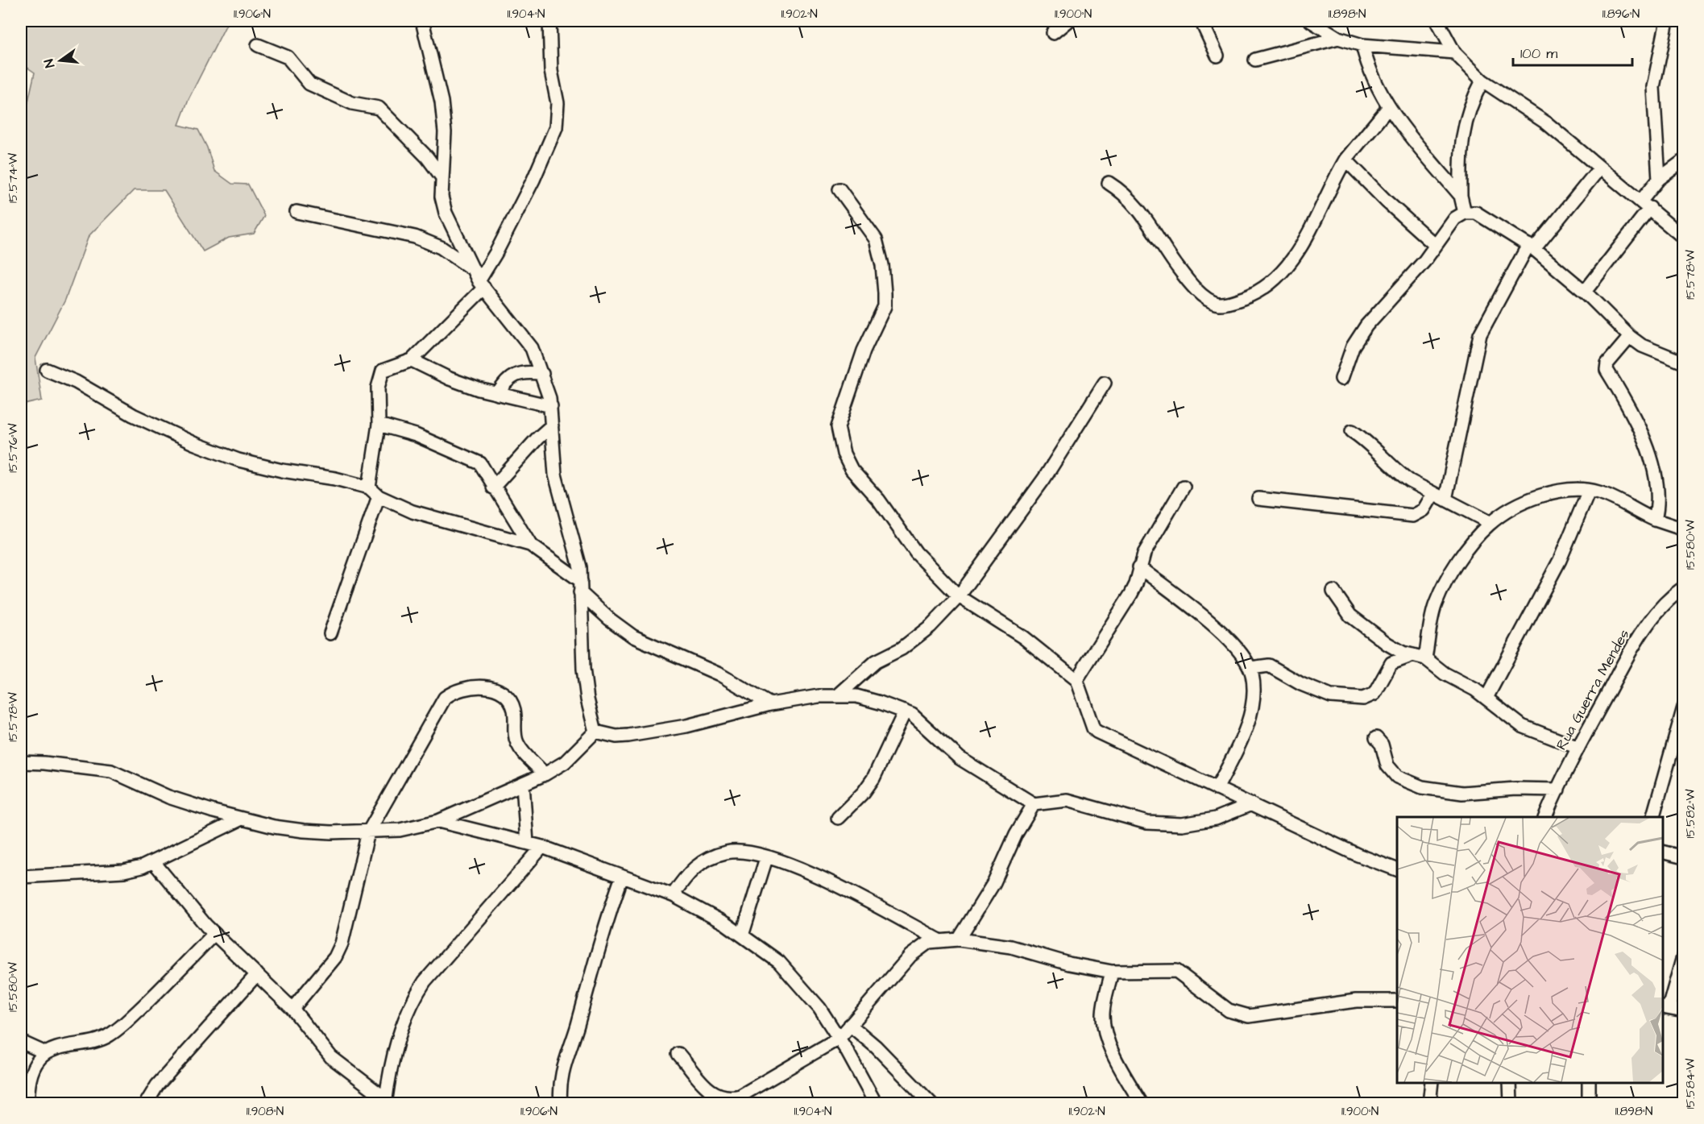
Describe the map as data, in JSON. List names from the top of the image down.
{
  "streets": {
    "street": ["Rua Guerra Mendes"]
  },
  "scale_bar": "100 m",
  "north": "left",
  "coordinates": [
    "11.906°N",
    "11.904°N",
    "11.902°N",
    "11.900°N",
    "11.898°N",
    "11.896°N",
    "15.574°W",
    "15.578°W",
    "15.576°W",
    "15.580°W",
    "15.582°W",
    "15.584°W",
    "11.908°N"
  ]
}
